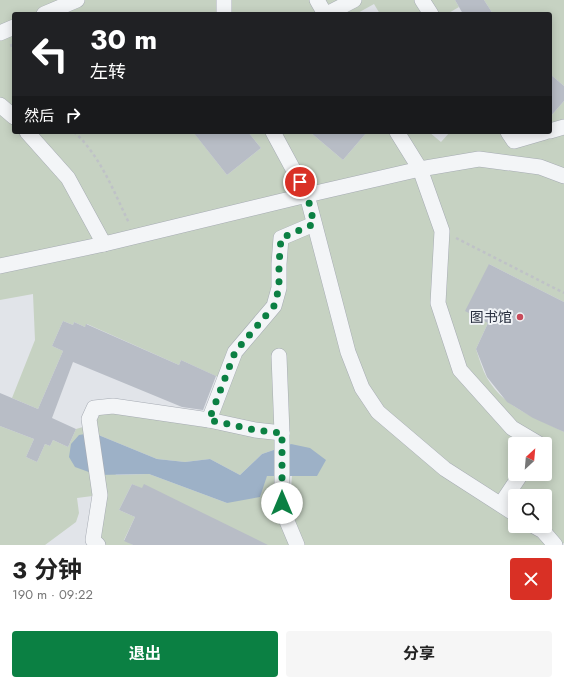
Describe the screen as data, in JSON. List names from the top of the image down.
{
  "places": ["图书馆"],
  "north": "top right",
  "page": {
    "turn": ["30 m", "左转"],
    "then": "然后",
    "heading": ["3 分钟", "190 m · 09:22"],
    "buttons": ["退出", "分享"]
  }
}
